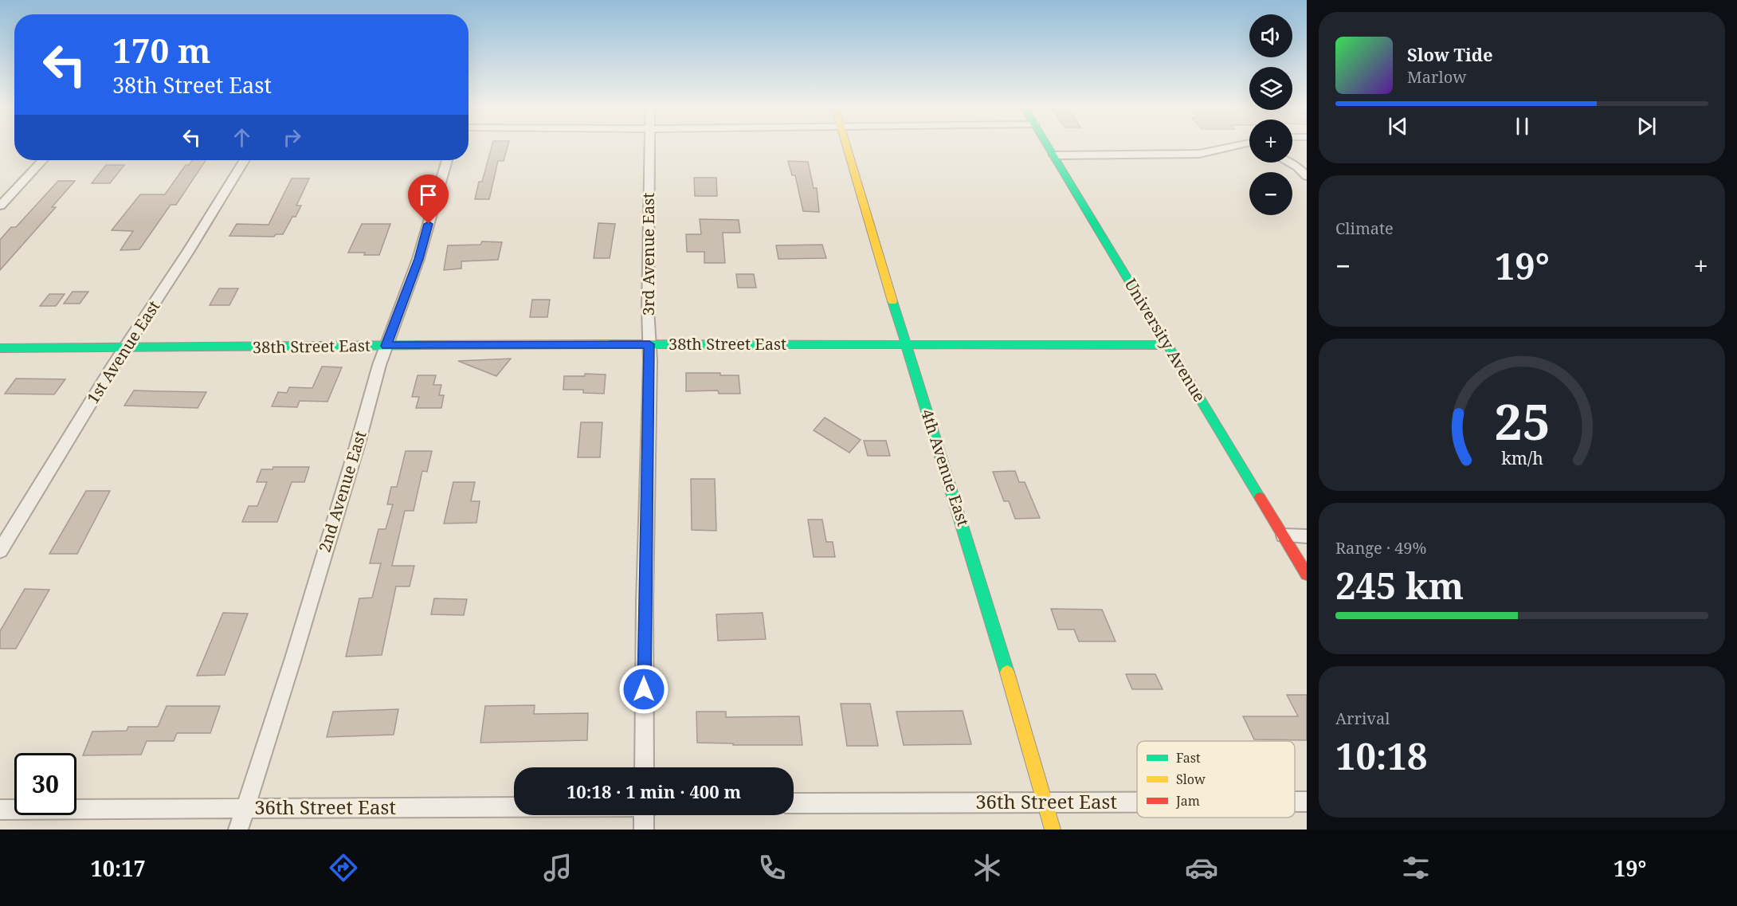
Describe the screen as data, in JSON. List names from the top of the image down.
{
  "streets": {
    "street": [
      "3rd Avenue East",
      "University Avenue",
      "38th Street East",
      "1st Avenue East",
      "4th Avenue East",
      "2nd Avenue East",
      "36th Street East"
    ]
  },
  "crossings": [
    ["3rd Avenue East", "38th Street East"],
    ["University Avenue", "38th Street East"],
    ["38th Street East", "1st Avenue East"],
    ["38th Street East", "4th Avenue East"],
    ["38th Street East", "2nd Avenue East"],
    ["4th Avenue East", "36th Street East"],
    ["2nd Avenue East", "36th Street East"]
  ],
  "legend": ["Fast", "Slow", "Jam"],
  "page": {
    "map_buttons": ["+", "−"],
    "turn": ["170 m", "38th Street East"],
    "song": ["Slow Tide", "Marlow"],
    "tile": [
      "Climate",
      ["Range · 49%", "245 km"],
      ["Arrival", "10:18"]
    ],
    "heat": ["−", "19°", "+"],
    "limit": "30",
    "trip": "10:18 · 1 min · 400 m",
    "tabs": ["10:17", "19°"],
    "gauge": ["25", "km/h"]
  }
}
